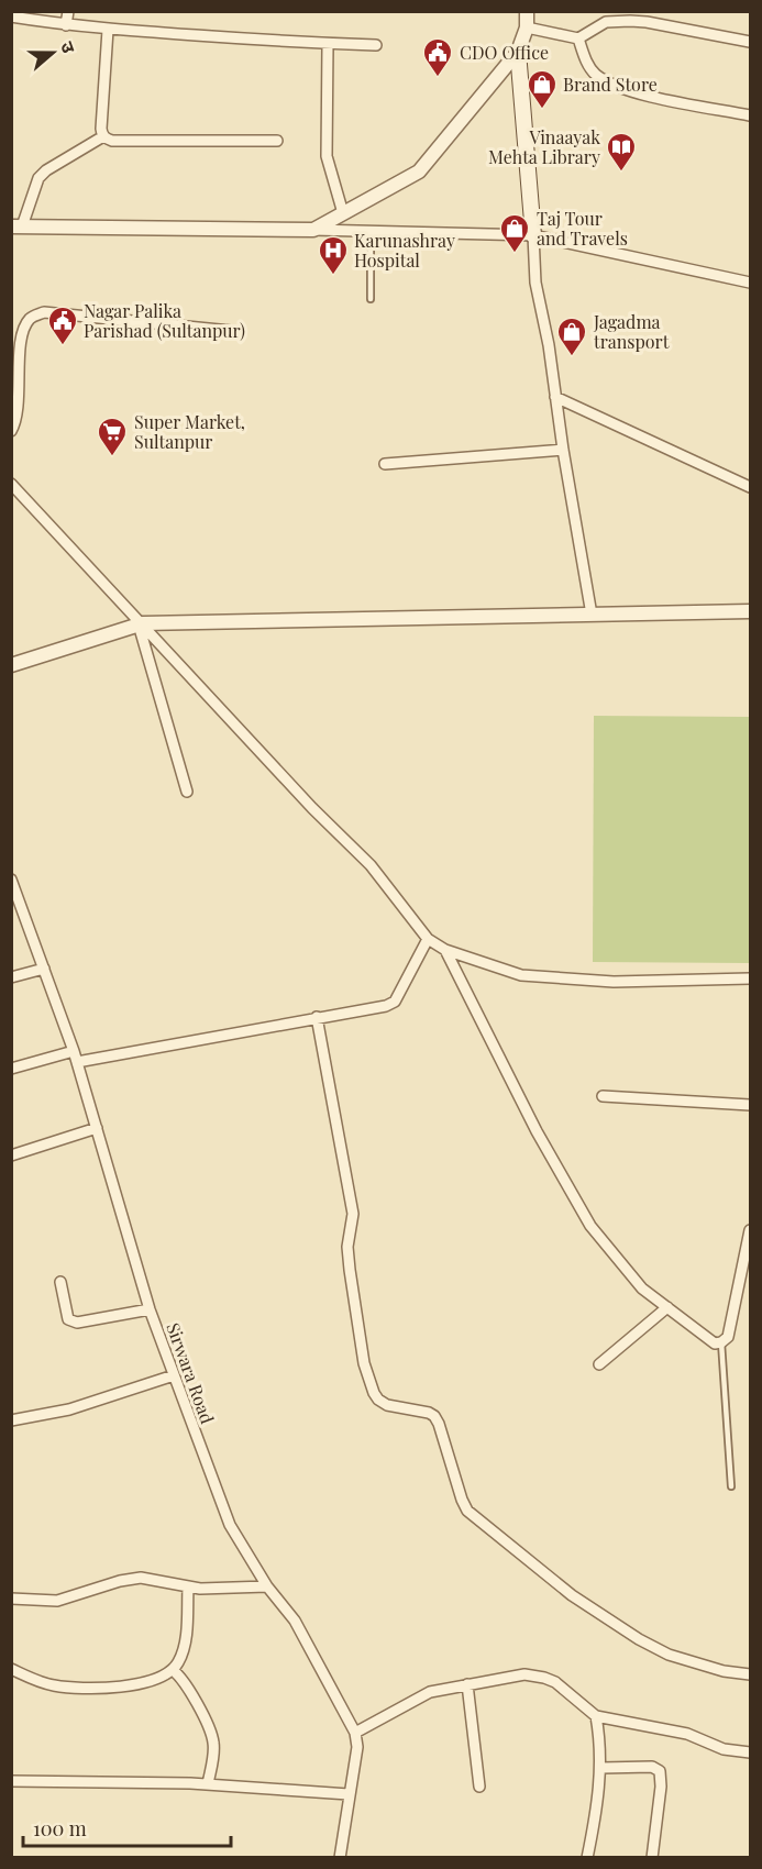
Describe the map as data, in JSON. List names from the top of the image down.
{
  "streets": {
    "street": ["Sirwara Road"]
  },
  "places": {
    "public building": ["CDO Office", "Nagar Palika Parishad (Sultanpur)"],
    "shop": ["Brand Store", "Taj Tour and Travels", "Jagadma transport"],
    "library": ["Vinaayak Mehta Library"],
    "hospital": ["Karunashray Hospital"],
    "supermarket": ["Super Market, Sultanpur"]
  },
  "scale_bar": "100 m",
  "north": "right"
}
